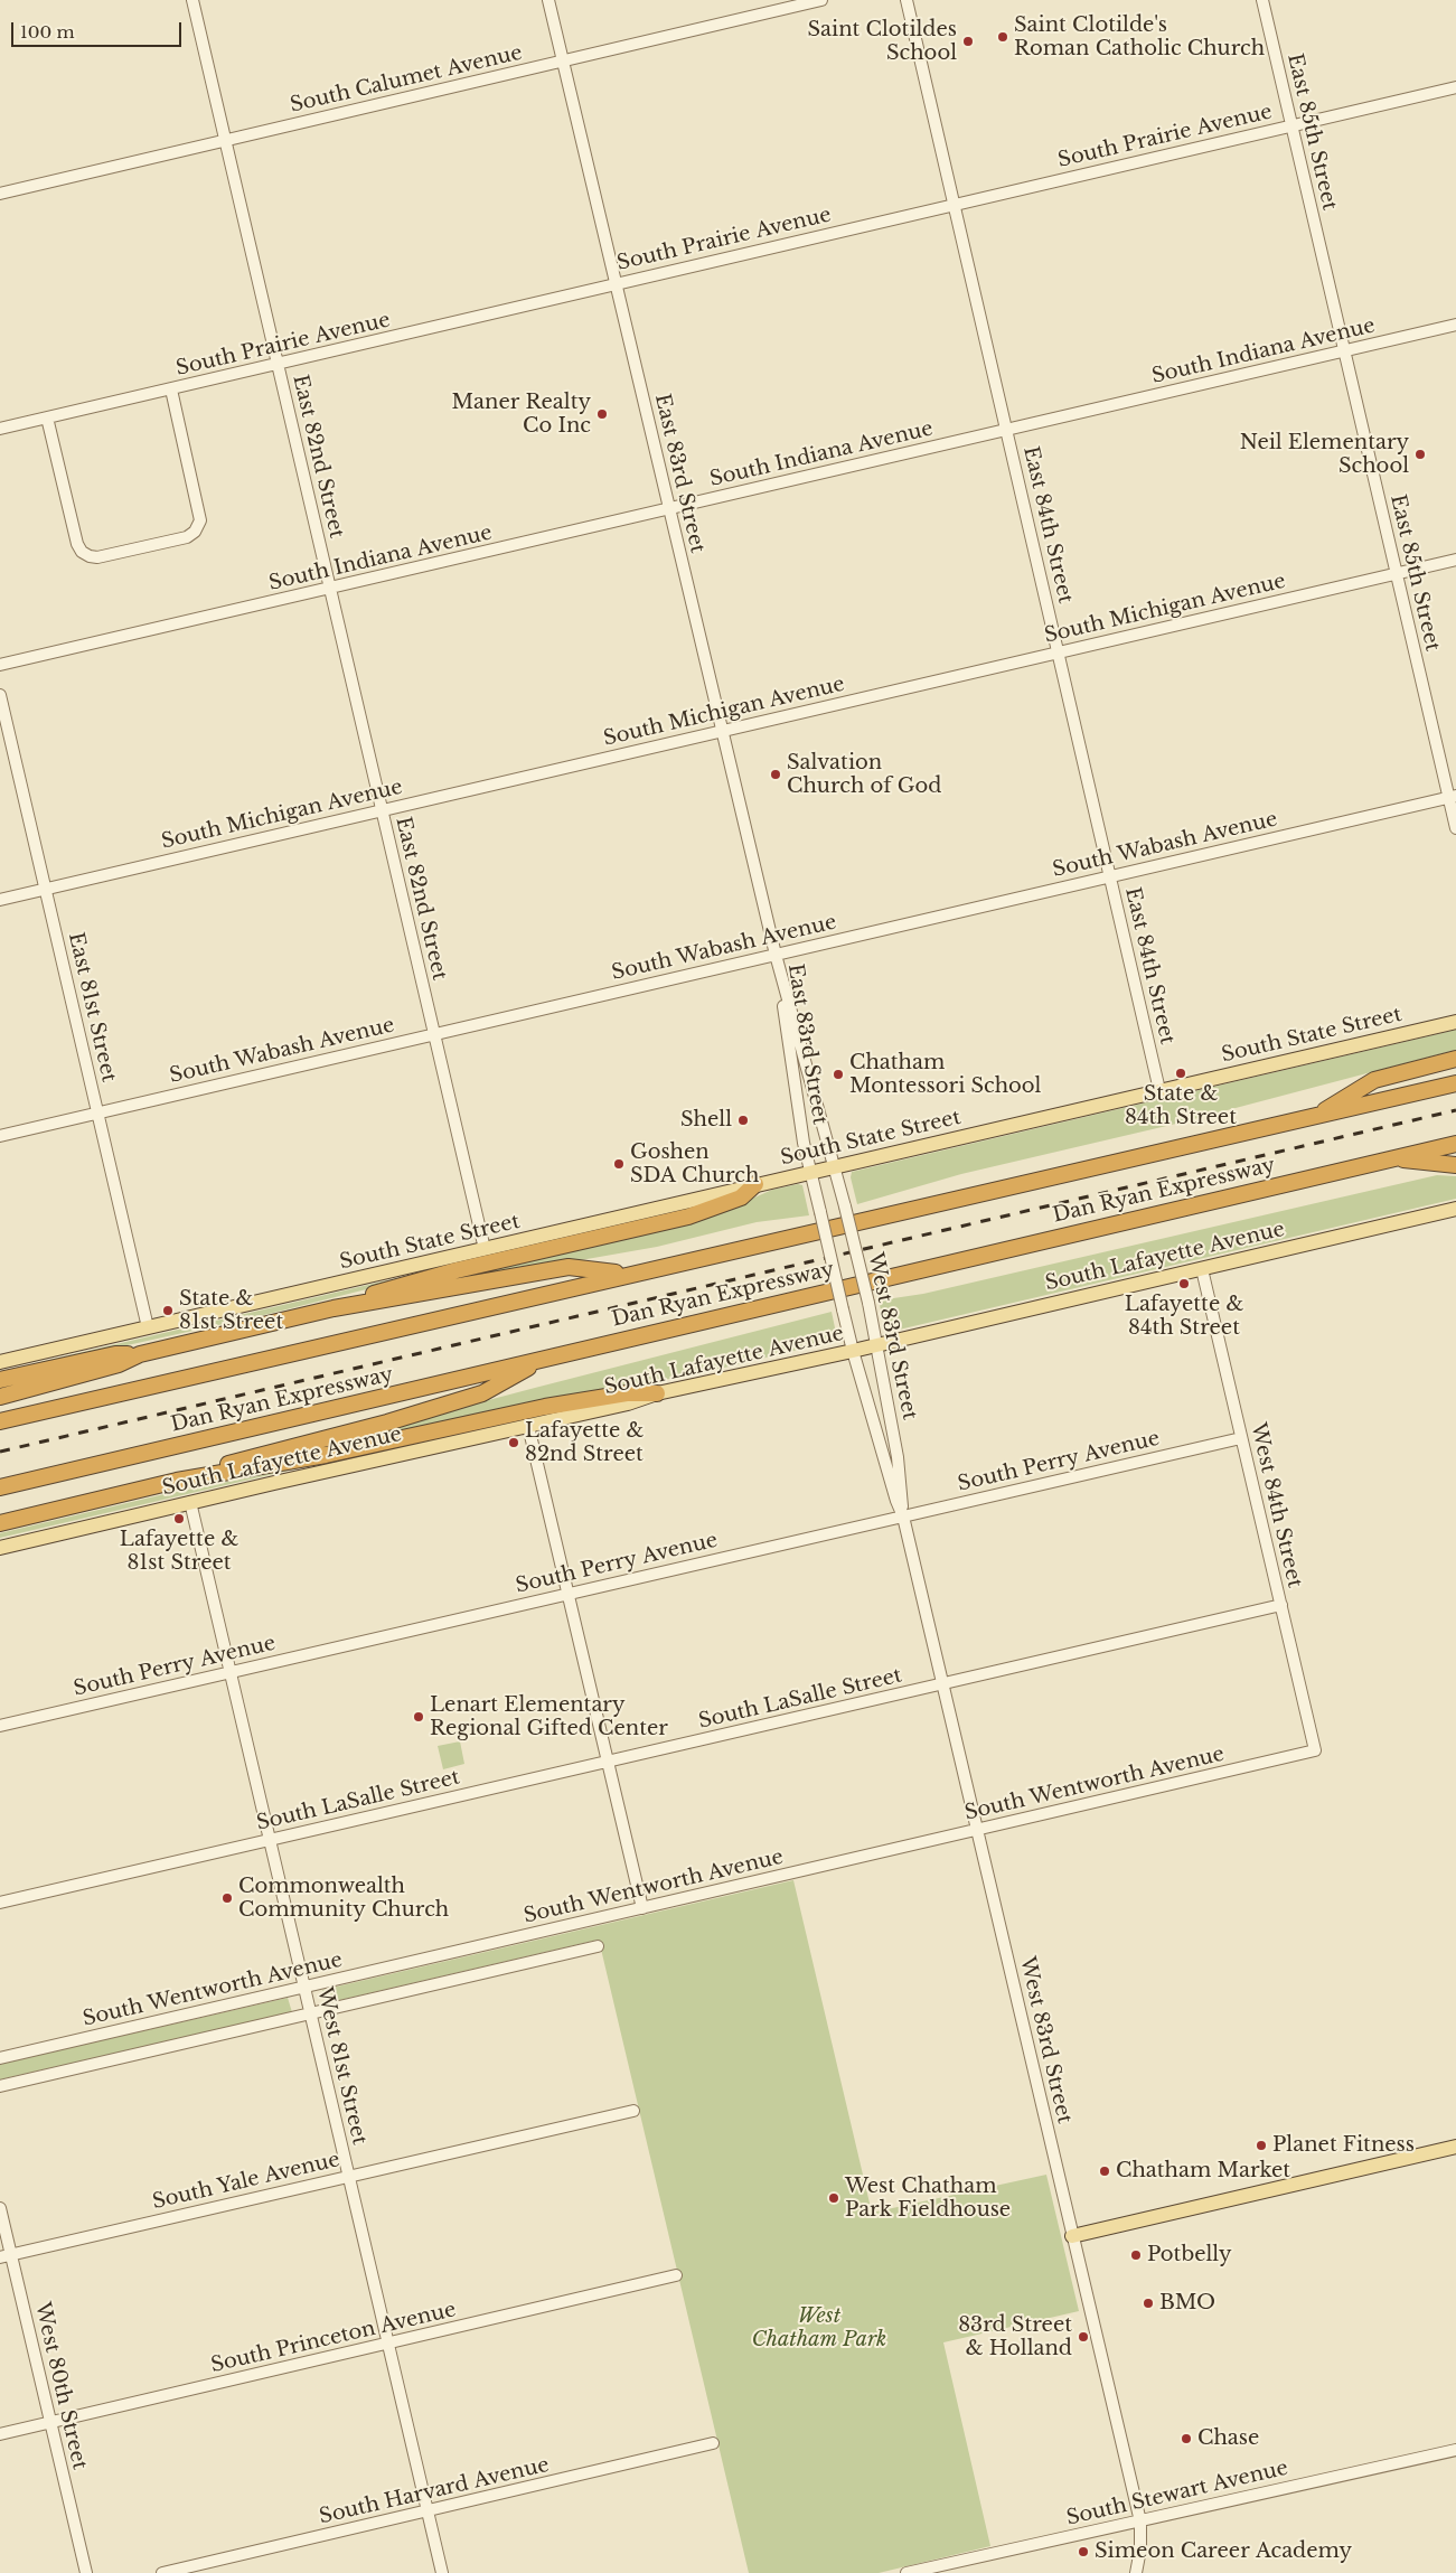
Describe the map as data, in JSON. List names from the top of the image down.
{
  "streets": {
    "highway": ["Dan Ryan Expressway"],
    "main road": ["South State Street", "South Lafayette Avenue"],
    "street": [
      "South Calumet Avenue",
      "East 85th Street",
      "South Prairie Avenue",
      "South Indiana Avenue",
      "East 82nd Street",
      "East 83rd Street",
      "East 84th Street",
      "South Michigan Avenue",
      "South Wabash Avenue",
      "East 81st Street",
      "West 83rd Street",
      "South Perry Avenue",
      "West 84th Street",
      "South LaSalle Street",
      "South Wentworth Avenue",
      "West 81st Street",
      "South Yale Avenue",
      "South Princeton Avenue",
      "West 80th Street",
      "South Harvard Avenue",
      "South Stewart Avenue"
    ]
  },
  "crossings": [
    ["South Calumet Avenue", "East 82nd Street"],
    ["South Calumet Avenue", "East 83rd Street"],
    ["East 85th Street", "South Prairie Avenue"],
    ["East 85th Street", "South Indiana Avenue"],
    ["East 85th Street", "South Michigan Avenue"],
    ["East 85th Street", "South Wabash Avenue"],
    ["South Prairie Avenue", "East 82nd Street"],
    ["South Prairie Avenue", "East 83rd Street"],
    ["South Prairie Avenue", "East 84th Street"],
    ["South Indiana Avenue", "East 82nd Street"],
    ["South Indiana Avenue", "East 83rd Street"],
    ["South Indiana Avenue", "East 84th Street"],
    ["East 82nd Street", "South Michigan Avenue"],
    ["East 82nd Street", "South Wabash Avenue"],
    ["East 82nd Street", "South State Street"],
    ["East 83rd Street", "South Michigan Avenue"],
    ["East 83rd Street", "South Wabash Avenue"],
    ["East 83rd Street", "South State Street"],
    ["East 83rd Street", "West 83rd Street"],
    ["East 84th Street", "South Michigan Avenue"],
    ["East 84th Street", "South Wabash Avenue"],
    ["East 84th Street", "South State Street"],
    ["South Michigan Avenue", "East 81st Street"],
    ["South Wabash Avenue", "East 81st Street"],
    ["East 81st Street", "South State Street"],
    ["South State Street", "West 83rd Street"],
    ["South Lafayette Avenue", "West 83rd Street"],
    ["South Lafayette Avenue", "West 84th Street"],
    ["South Lafayette Avenue", "West 81st Street"],
    ["West 83rd Street", "South Perry Avenue"],
    ["West 83rd Street", "South LaSalle Street"],
    ["West 83rd Street", "South Wentworth Avenue"],
    ["West 83rd Street", "South Stewart Avenue"],
    ["South Perry Avenue", "West 84th Street"],
    ["South Perry Avenue", "West 81st Street"],
    ["West 84th Street", "South LaSalle Street"],
    ["West 84th Street", "South Wentworth Avenue"],
    ["South LaSalle Street", "West 81st Street"],
    ["South Wentworth Avenue", "West 81st Street"],
    ["West 81st Street", "South Yale Avenue"],
    ["West 81st Street", "South Princeton Avenue"],
    ["West 81st Street", "South Harvard Avenue"],
    ["South Yale Avenue", "West 80th Street"],
    ["South Princeton Avenue", "West 80th Street"]
  ],
  "parks": ["West Chatham Park"],
  "places": [
    "Saint Clotilde's Roman Catholic Church",
    "Saint Clotildes School",
    "Maner Realty Co Inc",
    "Neil Elementary School",
    "Salvation Church of God",
    "State & 84th Street",
    "Chatham Montessori School",
    "Shell",
    "Goshen SDA Church",
    "Lafayette & 84th Street",
    "State & 81st Street",
    "Lafayette & 82nd Street",
    "Lafayette & 81st Street",
    "Lenart Elementary Regional Gifted Center",
    "Commonwealth Community Church",
    "Planet Fitness",
    "Chatham Market",
    "West Chatham Park Fieldhouse",
    "Potbelly",
    "BMO",
    "83rd Street & Holland",
    "Chase",
    "Simeon Career Academy"
  ],
  "scale_bar": "100 m"
}
